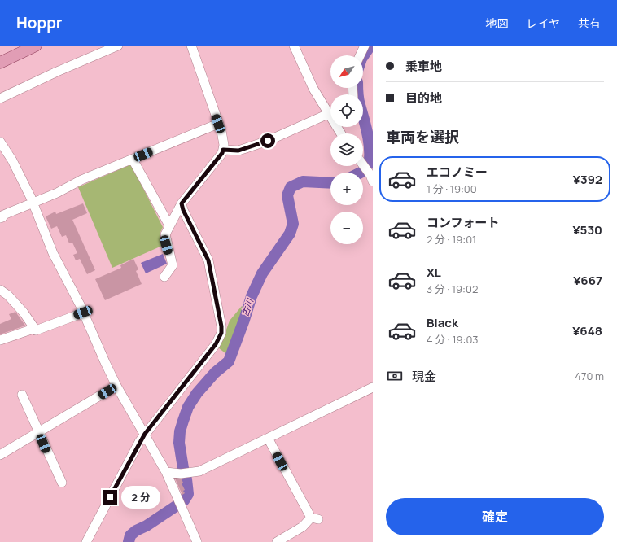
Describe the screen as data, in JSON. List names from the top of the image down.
{
  "water": ["古川"],
  "north": "bottom left",
  "page": {
    "header": "Hoppr",
    "nav": ["地図", "レイヤ", "共有"],
    "banner": ["乗車地", "目的地"],
    "map_buttons": ["+", "−"],
    "heading": "車両を選択",
    "list": [
      {
        "name": "エコノミー",
        "note": "1 分 · 19:00",
        "value": "¥392"
      },
      {
        "name": "コンフォート",
        "note": "2 分 · 19:01",
        "value": "¥530"
      },
      {
        "name": "XL",
        "note": "3 分 · 19:02",
        "value": "¥667"
      },
      {
        "name": "Black",
        "note": "4 分 · 19:03",
        "value": "¥648"
      }
    ],
    "pay": ["現金", "470 m"],
    "bubble": "2 分",
    "buttons": "確定"
  }
}
